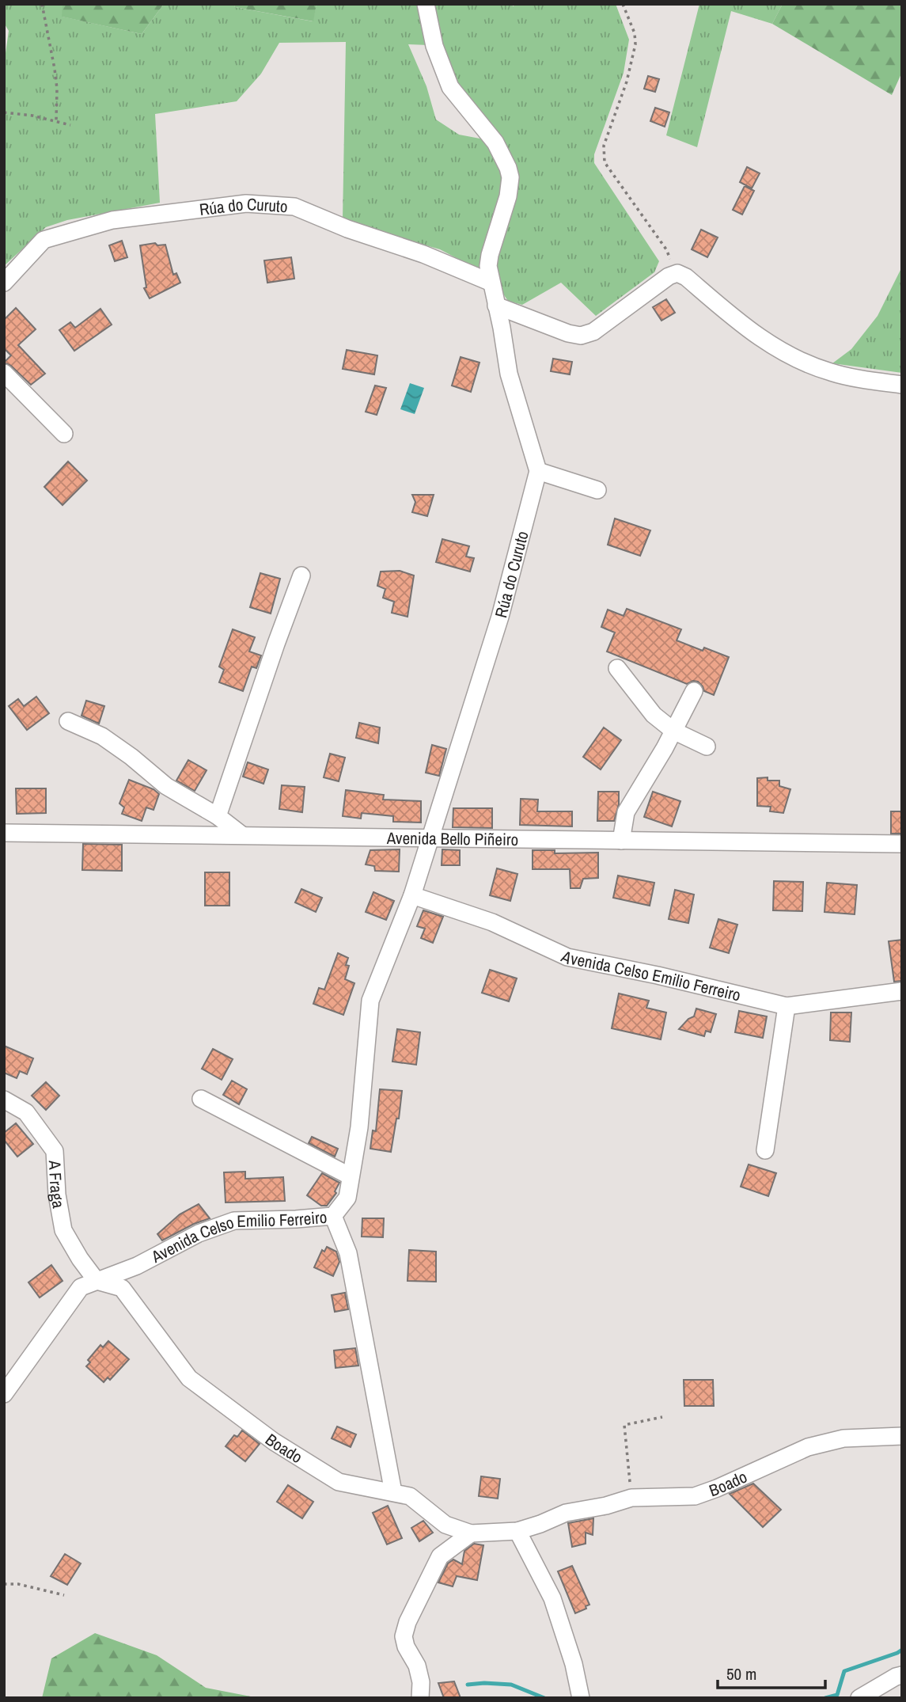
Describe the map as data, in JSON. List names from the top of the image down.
{
  "streets": {
    "street": [
      "Rúa do Curuto",
      "Avenida Bello Piñeiro",
      "Avenida Celso Emilio Ferreiro",
      "A Fraga",
      "Boado"
    ]
  },
  "crossings": [
    ["Rúa do Curuto", "Avenida Bello Piñeiro"],
    ["Rúa do Curuto", "Avenida Celso Emilio Ferreiro"],
    ["Avenida Bello Piñeiro", "Avenida Celso Emilio Ferreiro"],
    ["Avenida Celso Emilio Ferreiro", "A Fraga"],
    ["Avenida Celso Emilio Ferreiro", "Boado"],
    ["A Fraga", "Boado"]
  ],
  "scale_bar": "50 m"
}
